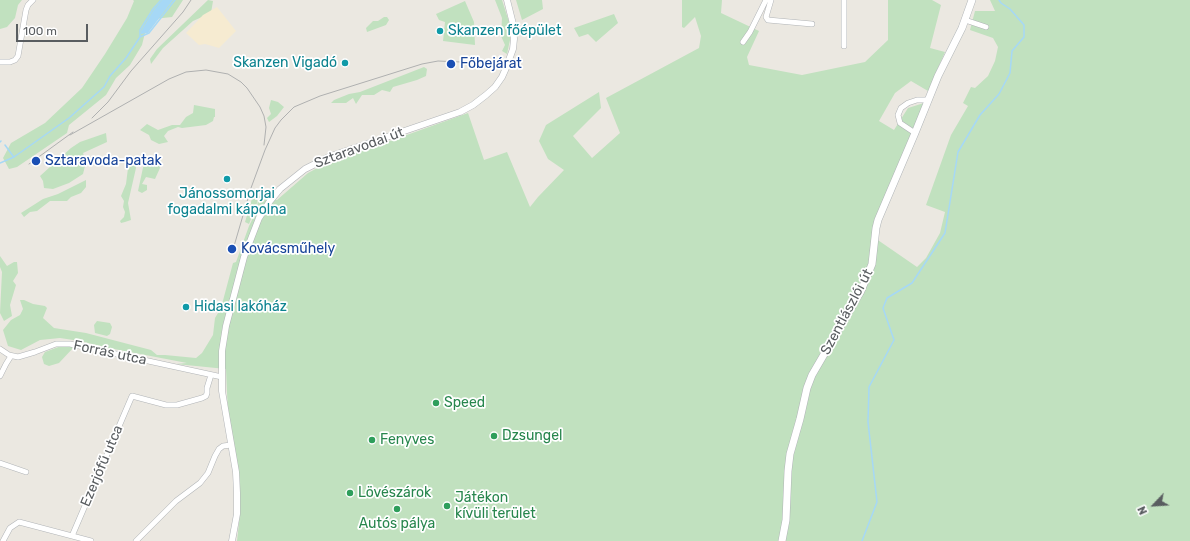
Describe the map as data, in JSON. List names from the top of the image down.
{
  "streets": {
    "main road": ["Szentlászlói út"],
    "street": ["Sztaravodai út", "Forrás utca", "Ezerjófű utca"]
  },
  "crossings": [
    ["Sztaravodai út", "Forrás utca"],
    ["Forrás utca", "Ezerjófű utca"]
  ],
  "places": [
    "Skanzen főépület",
    "Skanzen Vigadó",
    "Főbejárat",
    "Sztaravoda-patak",
    "Jánossomorjai fogadalmi kápolna",
    "Kovácsműhely",
    "Hidasi lakóház",
    "Speed",
    "Dzsungel",
    "Fenyves",
    "Lövészárok",
    "Játékon kívüli terület",
    "Autós pálya"
  ],
  "scale_bar": "100 m",
  "north": "bottom left"
}
